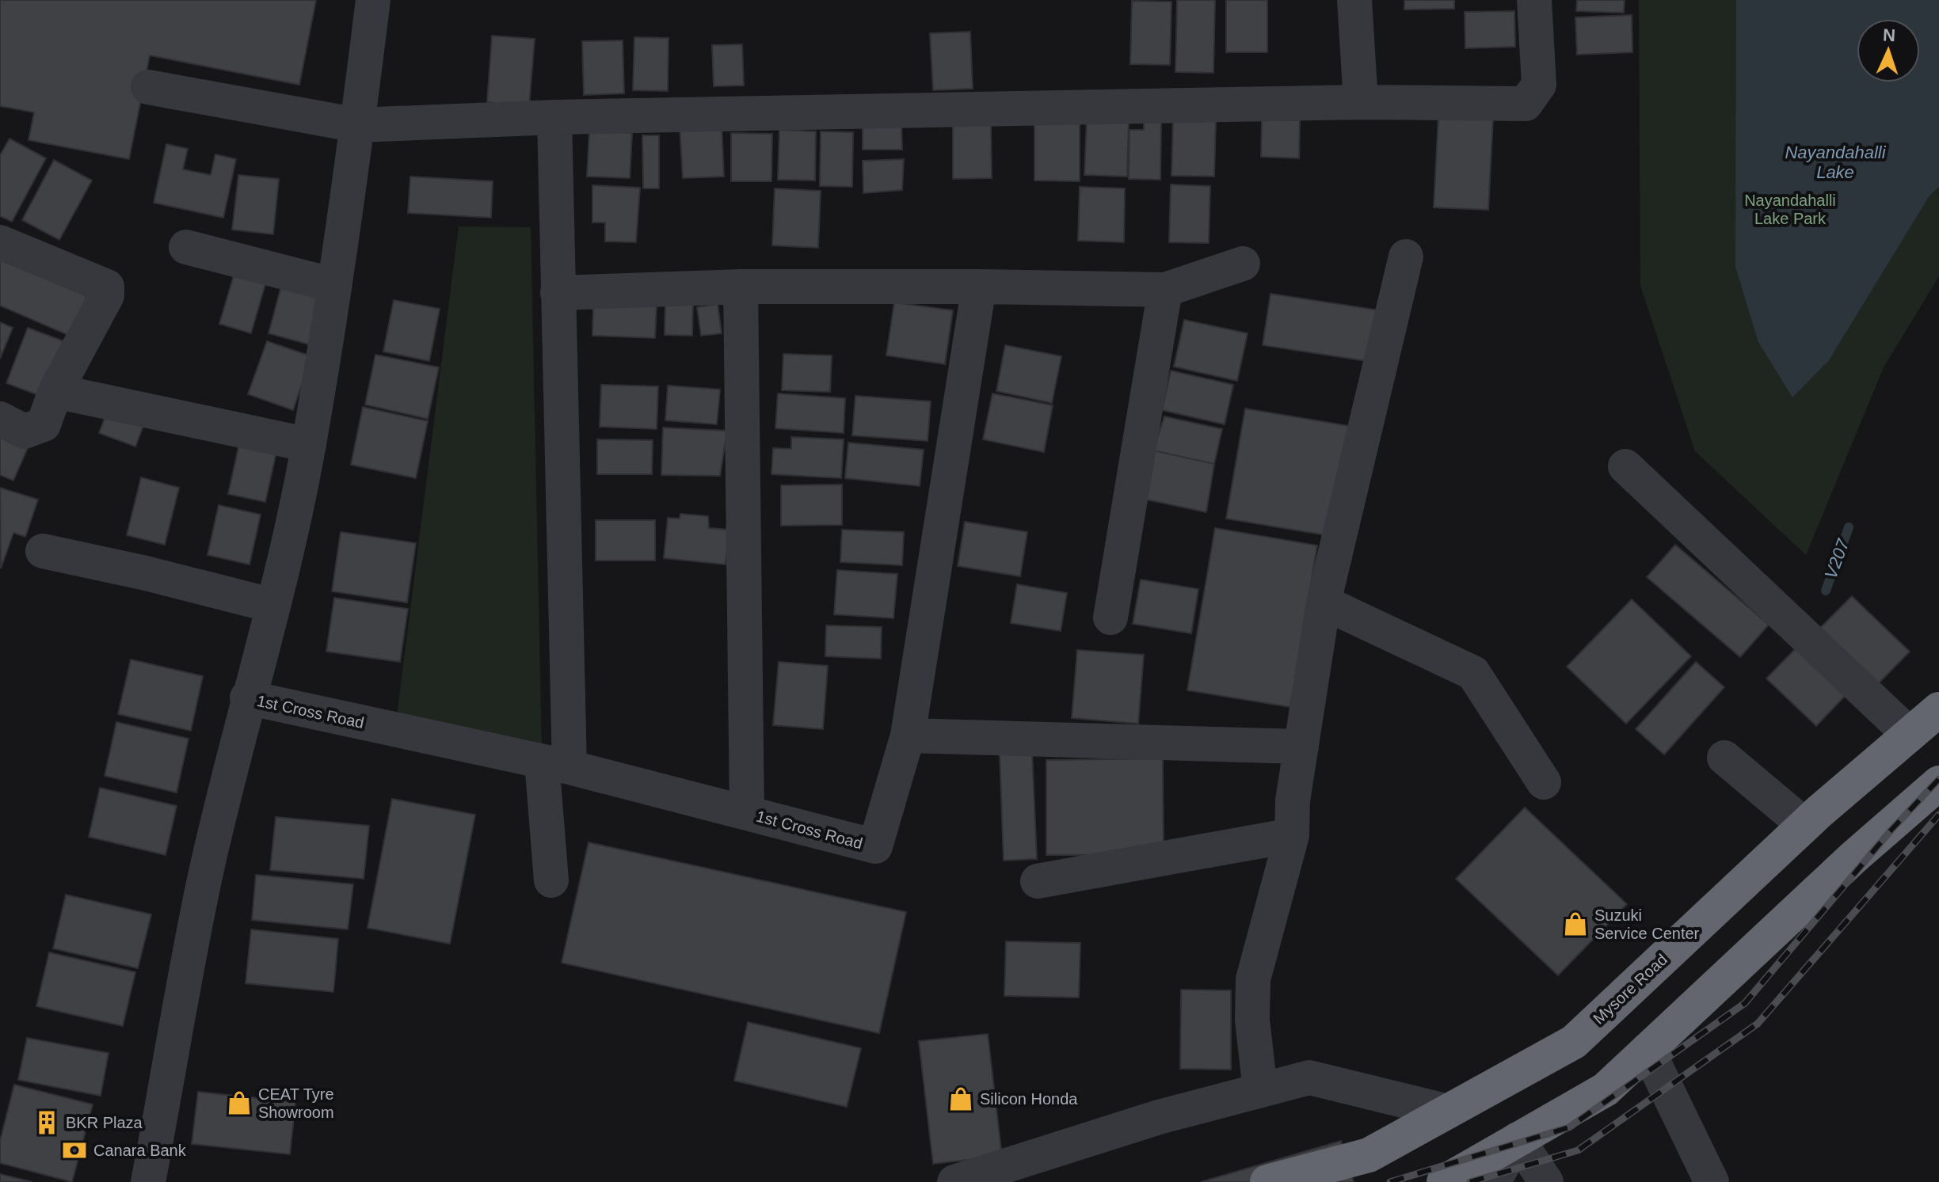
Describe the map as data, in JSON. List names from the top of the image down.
{
  "streets": {
    "highway": ["Mysore Road"],
    "street": ["1st Cross Road"]
  },
  "water": ["Nayandahalli Lake", "V207"],
  "parks": ["Nayandahalli Lake Park"],
  "places": {
    "shop": ["Suzuki Service Center", "Silicon Honda", "CEAT Tyre Showroom"],
    "building": ["BKR Plaza"],
    "bank": ["Canara Bank"]
  },
  "north": "top"
}
